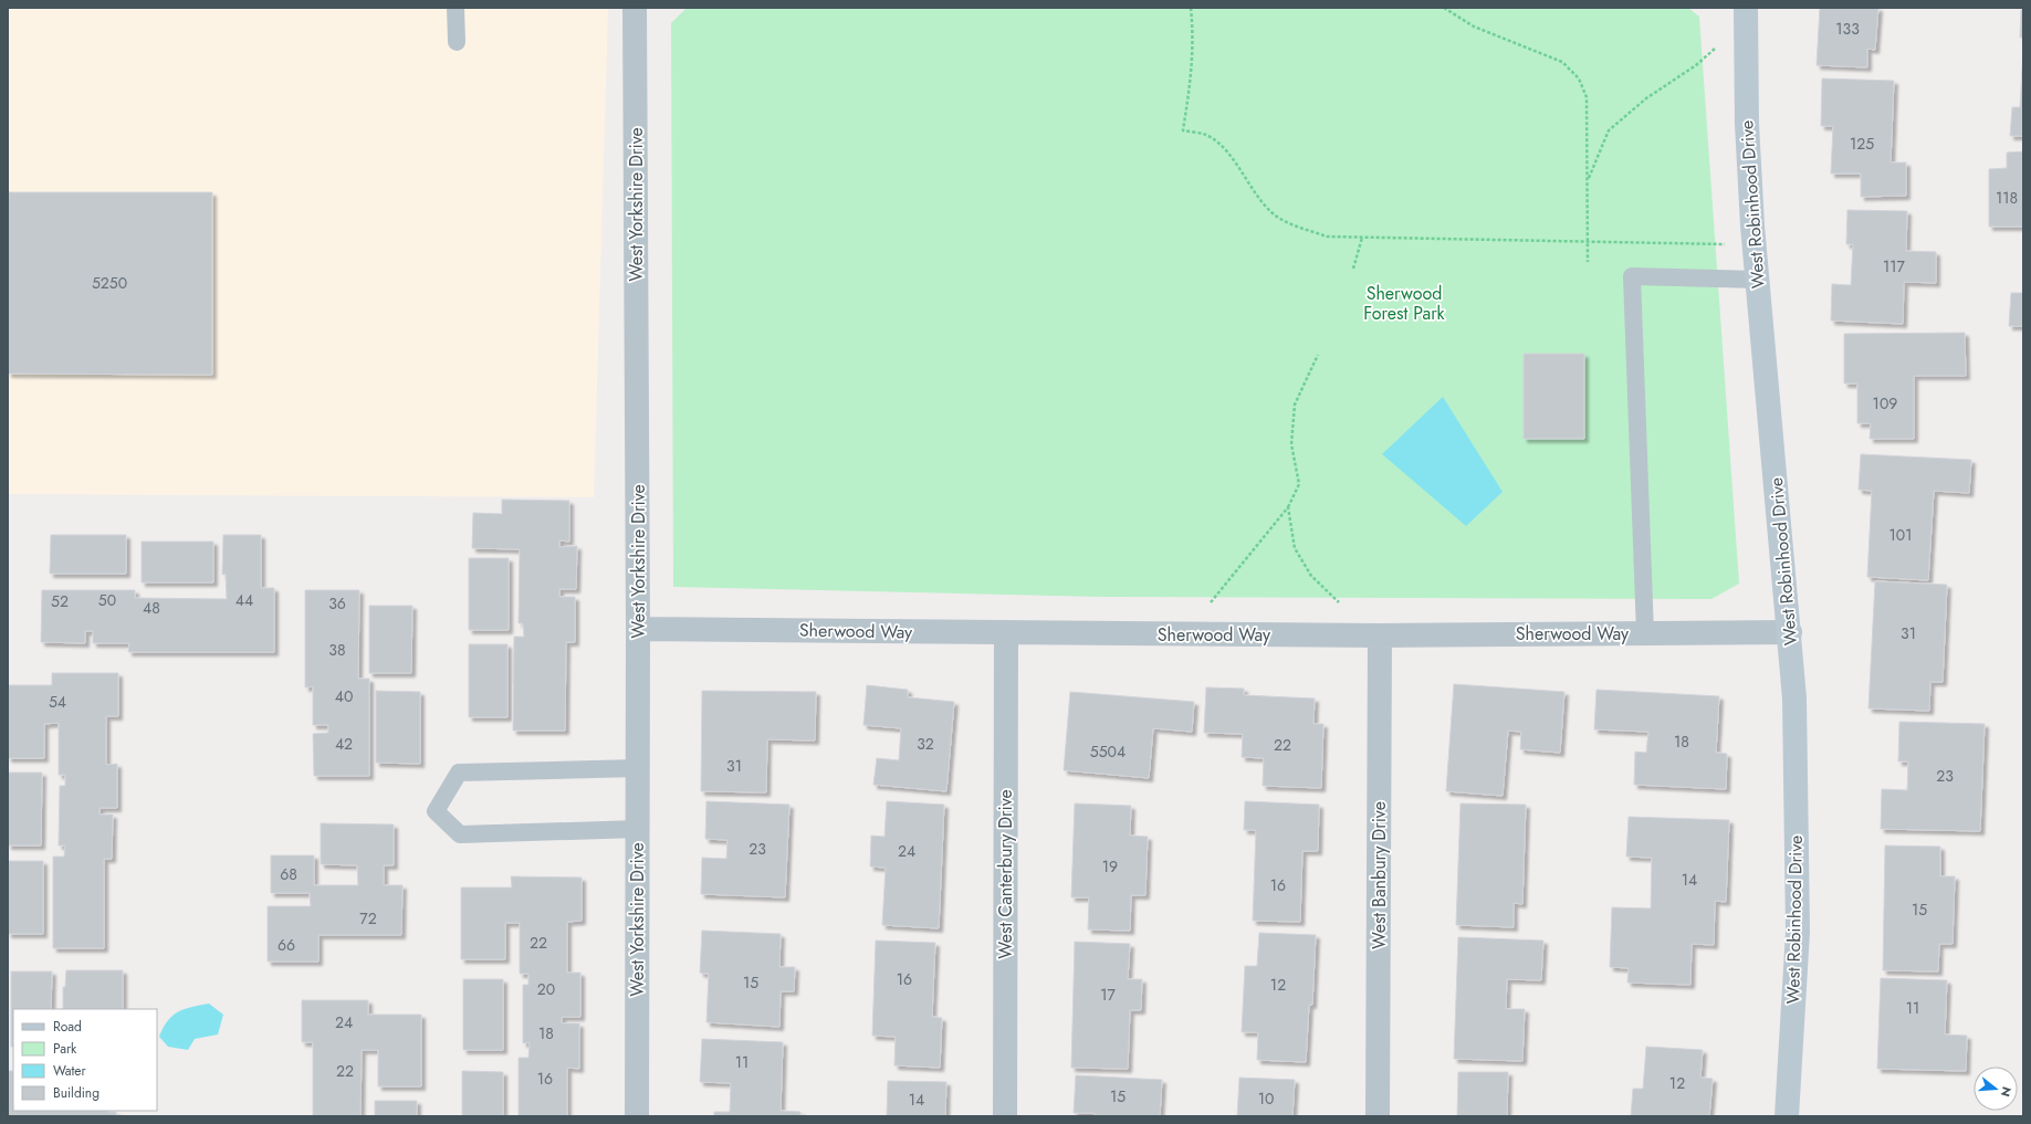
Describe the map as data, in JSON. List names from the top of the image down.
{
  "streets": {
    "street": [
      "West Yorkshire Drive",
      "West Robinhood Drive",
      "Sherwood Way",
      "West Canterbury Drive",
      "West Banbury Drive"
    ]
  },
  "crossings": [
    ["West Yorkshire Drive", "Sherwood Way"],
    ["West Robinhood Drive", "Sherwood Way"],
    ["Sherwood Way", "West Canterbury Drive"],
    ["Sherwood Way", "West Banbury Drive"]
  ],
  "parks": ["Sherwood Forest Park"],
  "house_numbers": [
    "133",
    "125",
    "118",
    "117",
    "5250",
    "109",
    "101",
    "50",
    "44",
    "52",
    "36",
    "48",
    "31",
    "38",
    "40",
    "54",
    "18",
    "42",
    "32",
    "22",
    "5504",
    "31",
    "23",
    "23",
    "24",
    "19",
    "68",
    "14",
    "16",
    "15",
    "72",
    "22",
    "66",
    "16",
    "15",
    "12",
    "20",
    "17",
    "11",
    "24",
    "18",
    "11",
    "22",
    "16",
    "12",
    "15",
    "10",
    "14"
  ],
  "legend": [
    "Road",
    "Park",
    "Water",
    "Building"
  ],
  "north": "right"
}
